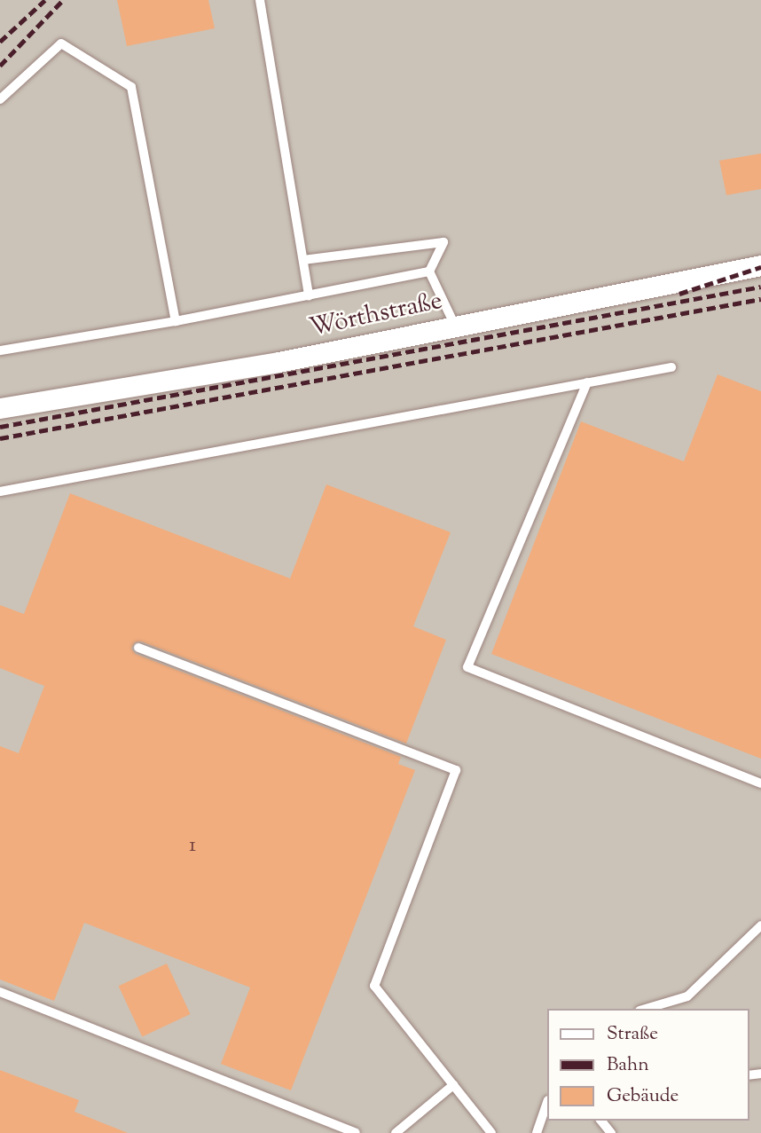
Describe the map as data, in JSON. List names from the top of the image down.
{
  "streets": {
    "street": ["Wörthstraße"]
  },
  "house_numbers": ["1"],
  "legend": ["Straße", "Bahn", "Gebäude"]
}
